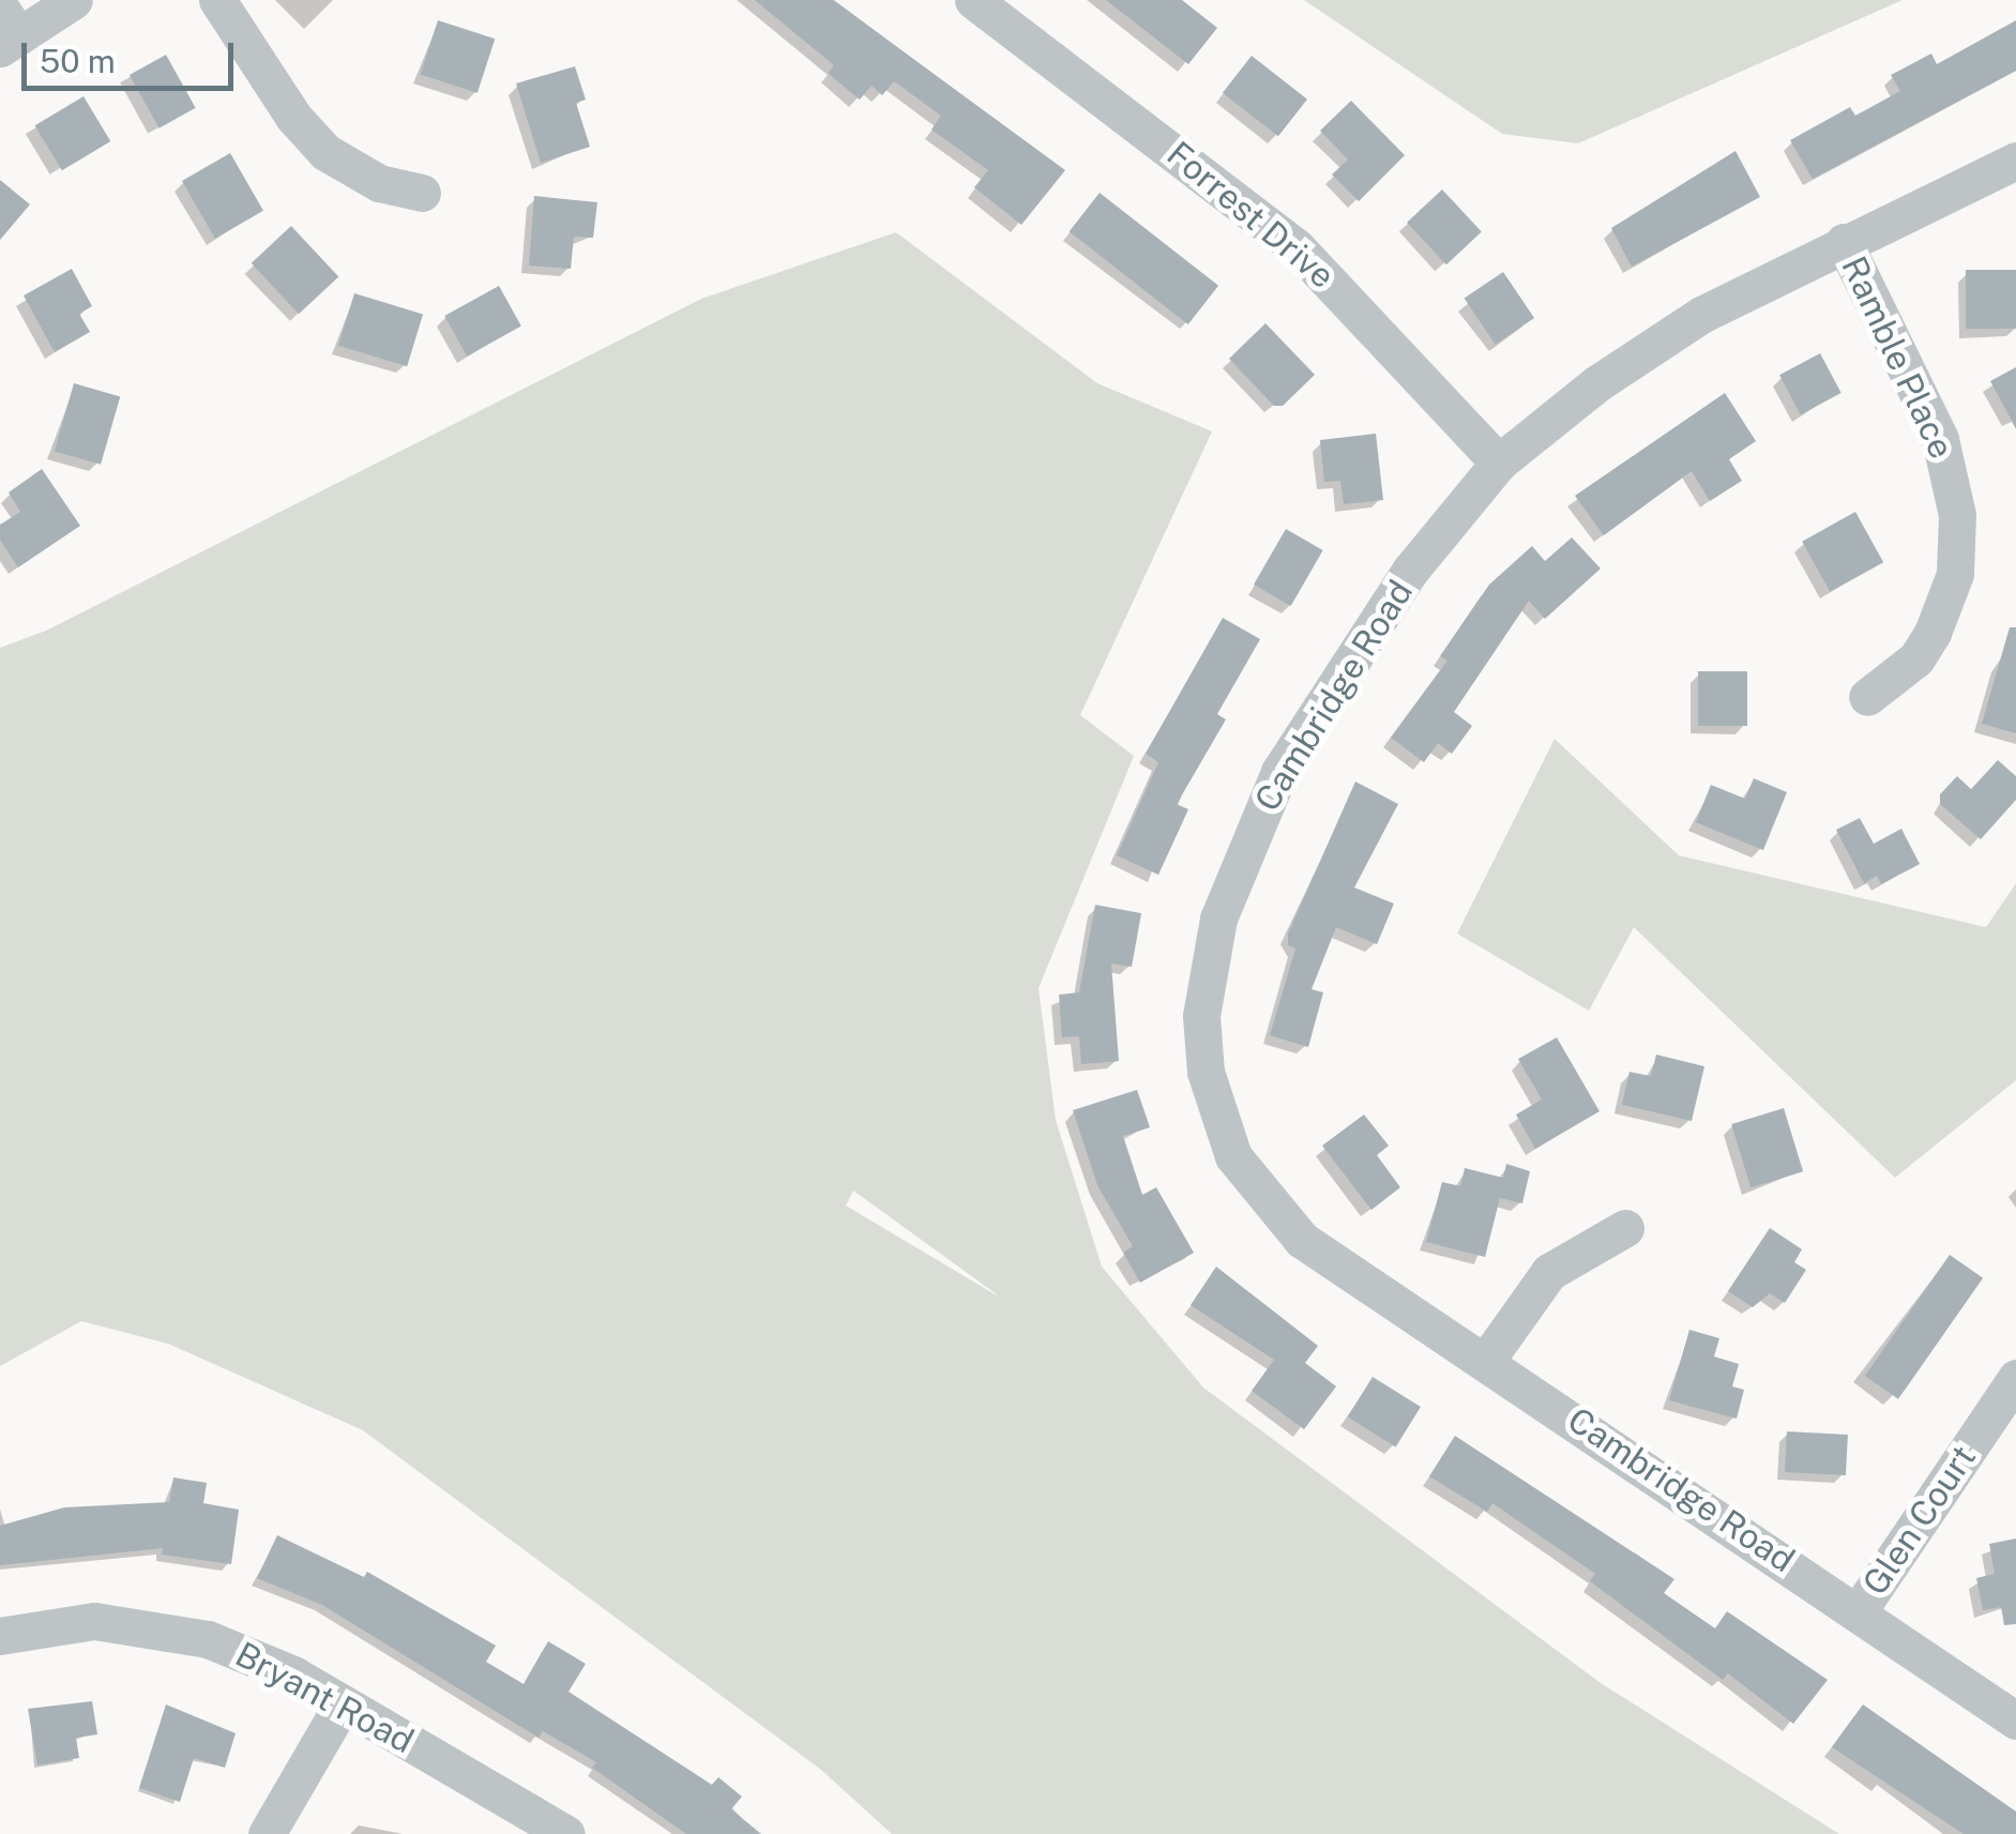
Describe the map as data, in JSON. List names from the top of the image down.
{
  "streets": {
    "street": [
      "Forrest Drive",
      "Ramble Place",
      "Cambridge Road",
      "Glen Court",
      "Bryant Road"
    ]
  },
  "crossings": [
    ["Forrest Drive", "Cambridge Road"],
    ["Ramble Place", "Cambridge Road"],
    ["Cambridge Road", "Glen Court"]
  ],
  "scale_bar": "50 m"
}
